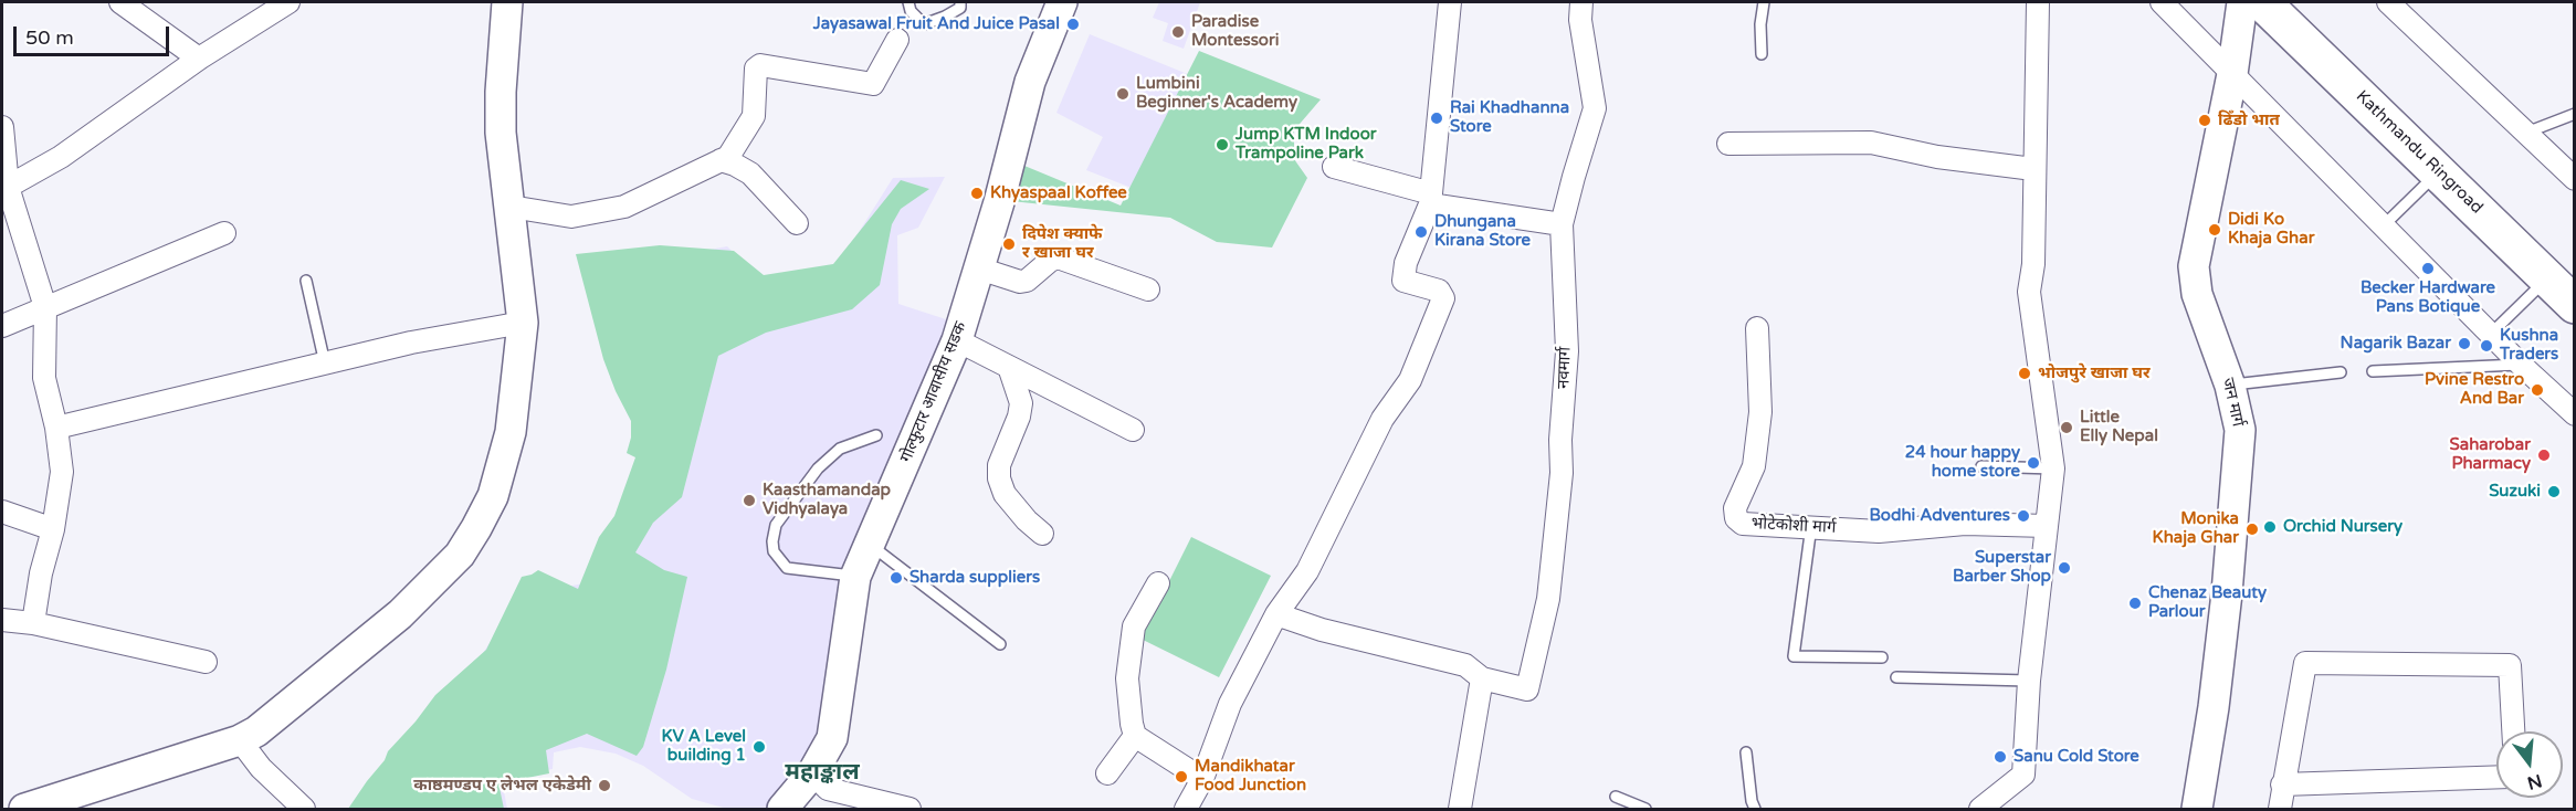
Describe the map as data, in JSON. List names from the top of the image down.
{
  "streets": {
    "highway": ["Kathmandu Ringroad"],
    "street": [
      "नवमार्ग",
      "गोल्फुटार आवासीय सडक",
      "जन मार्ग",
      "भोटेकोशी मार्ग"
    ]
  },
  "districts": ["महाङ्काल"],
  "places": [
    "Jayasawal Fruit And Juice Pasal",
    "Paradise Montessori",
    "Lumbini Beginner's Academy",
    "Rai Khadhanna Store",
    "ढिँडो भात",
    "Jump KTM Indoor Trampoline Park",
    "Khyaspaal Koffee",
    "Didi Ko Khaja Ghar",
    "Dhungana Kirana Store",
    "दिपेश क्याफे र खाजा घर",
    "Becker Hardware Pans Botique",
    "Nagarik Bazar",
    "Kushna Traders",
    "भोजपुरे खाजा घर",
    "Pvine Restro And Bar",
    "Little Elly Nepal",
    "Saharobar Pharmacy",
    "24 hour happy home store",
    "Suzuki",
    "Kaasthamandap Vidhyalaya",
    "Bodhi Adventures",
    "Orchid Nursery",
    "Monika Khaja Ghar",
    "Superstar Barber Shop",
    "Sharda suppliers",
    "Chenaz Beauty Parlour",
    "KV A Level building 1",
    "Sanu Cold Store",
    "Mandikhatar Food Junction",
    "काष्ठमण्डप ए लेभल एकेडेमी"
  ],
  "scale_bar": "50 m",
  "north": "bottom"
}
